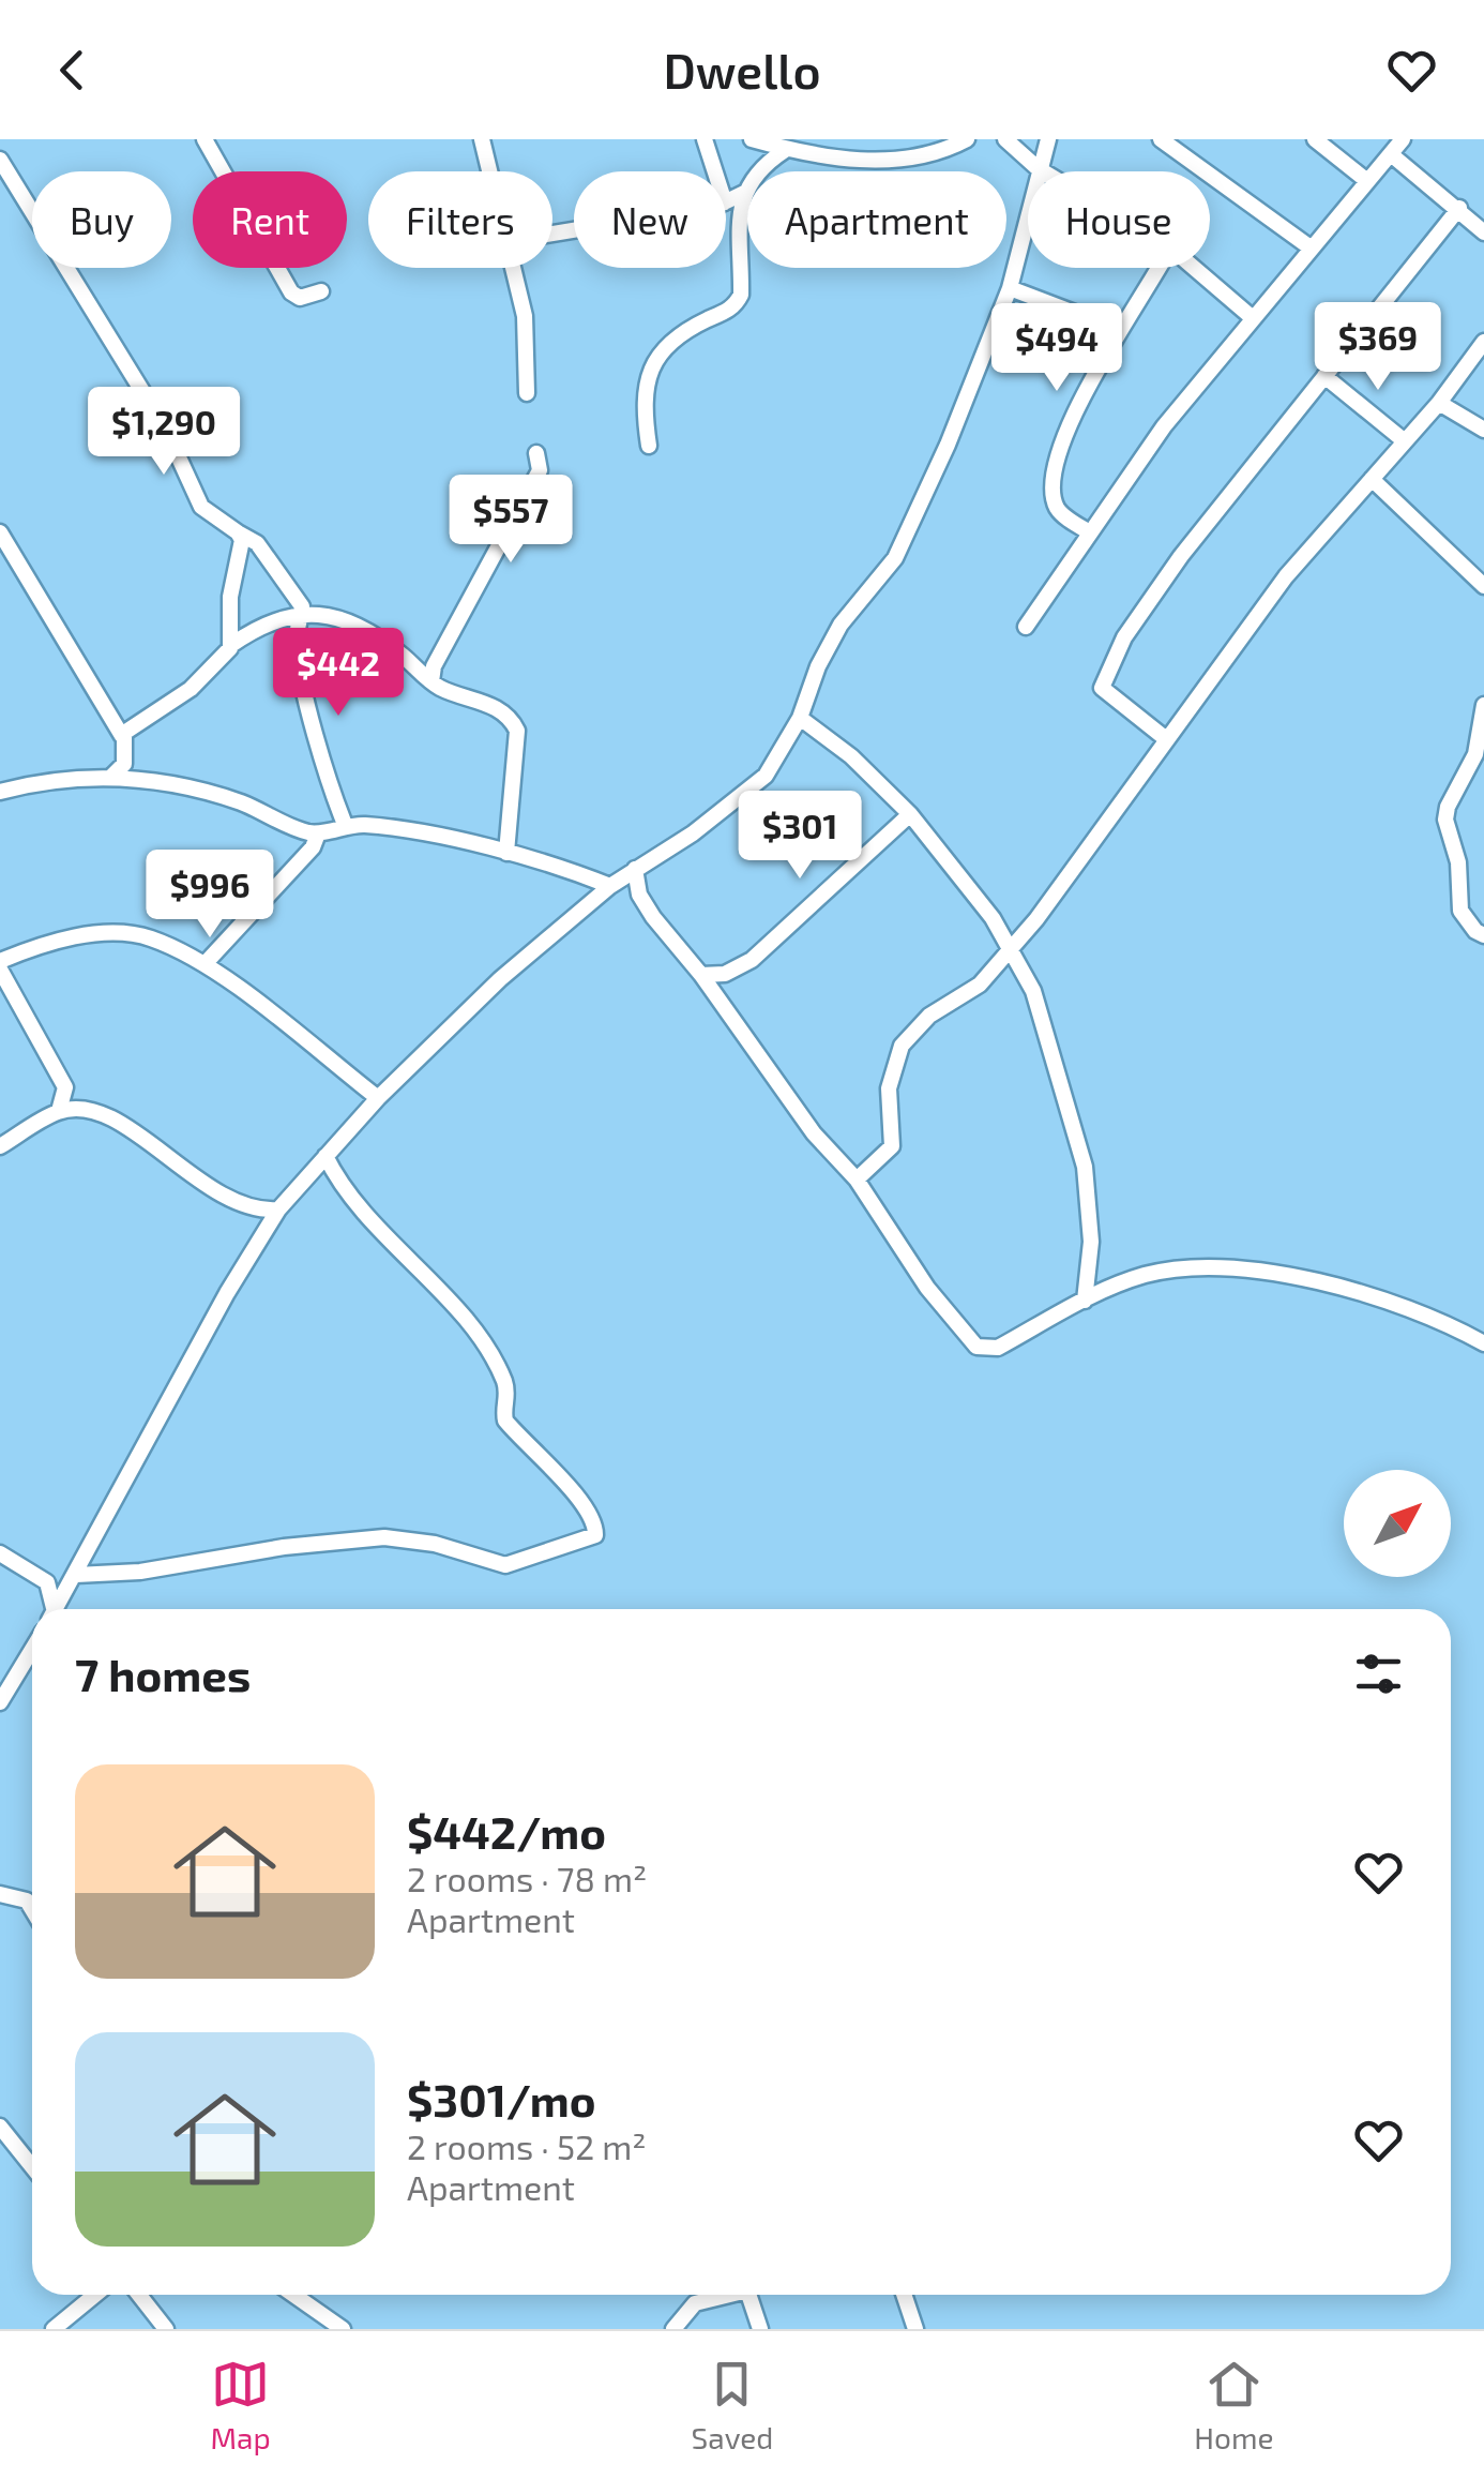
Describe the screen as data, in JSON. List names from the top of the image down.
{
  "north": "top right",
  "page": {
    "header": "Dwello",
    "chip": [
      "Buy",
      "Rent",
      "Filters",
      "New",
      "Apartment",
      "House"
    ],
    "price": [
      "$369",
      "$494",
      "$1,290",
      "$557",
      "$442",
      "$301",
      "$996"
    ],
    "heading": "7 homes",
    "list": [
      {
        "name": "$442/mo",
        "note": "2 rooms · 78 m² · Apartment"
      },
      {
        "name": "$301/mo",
        "note": "2 rooms · 52 m² · Apartment"
      }
    ],
    "tabs": ["Map", "Saved", "Home"]
  }
}
